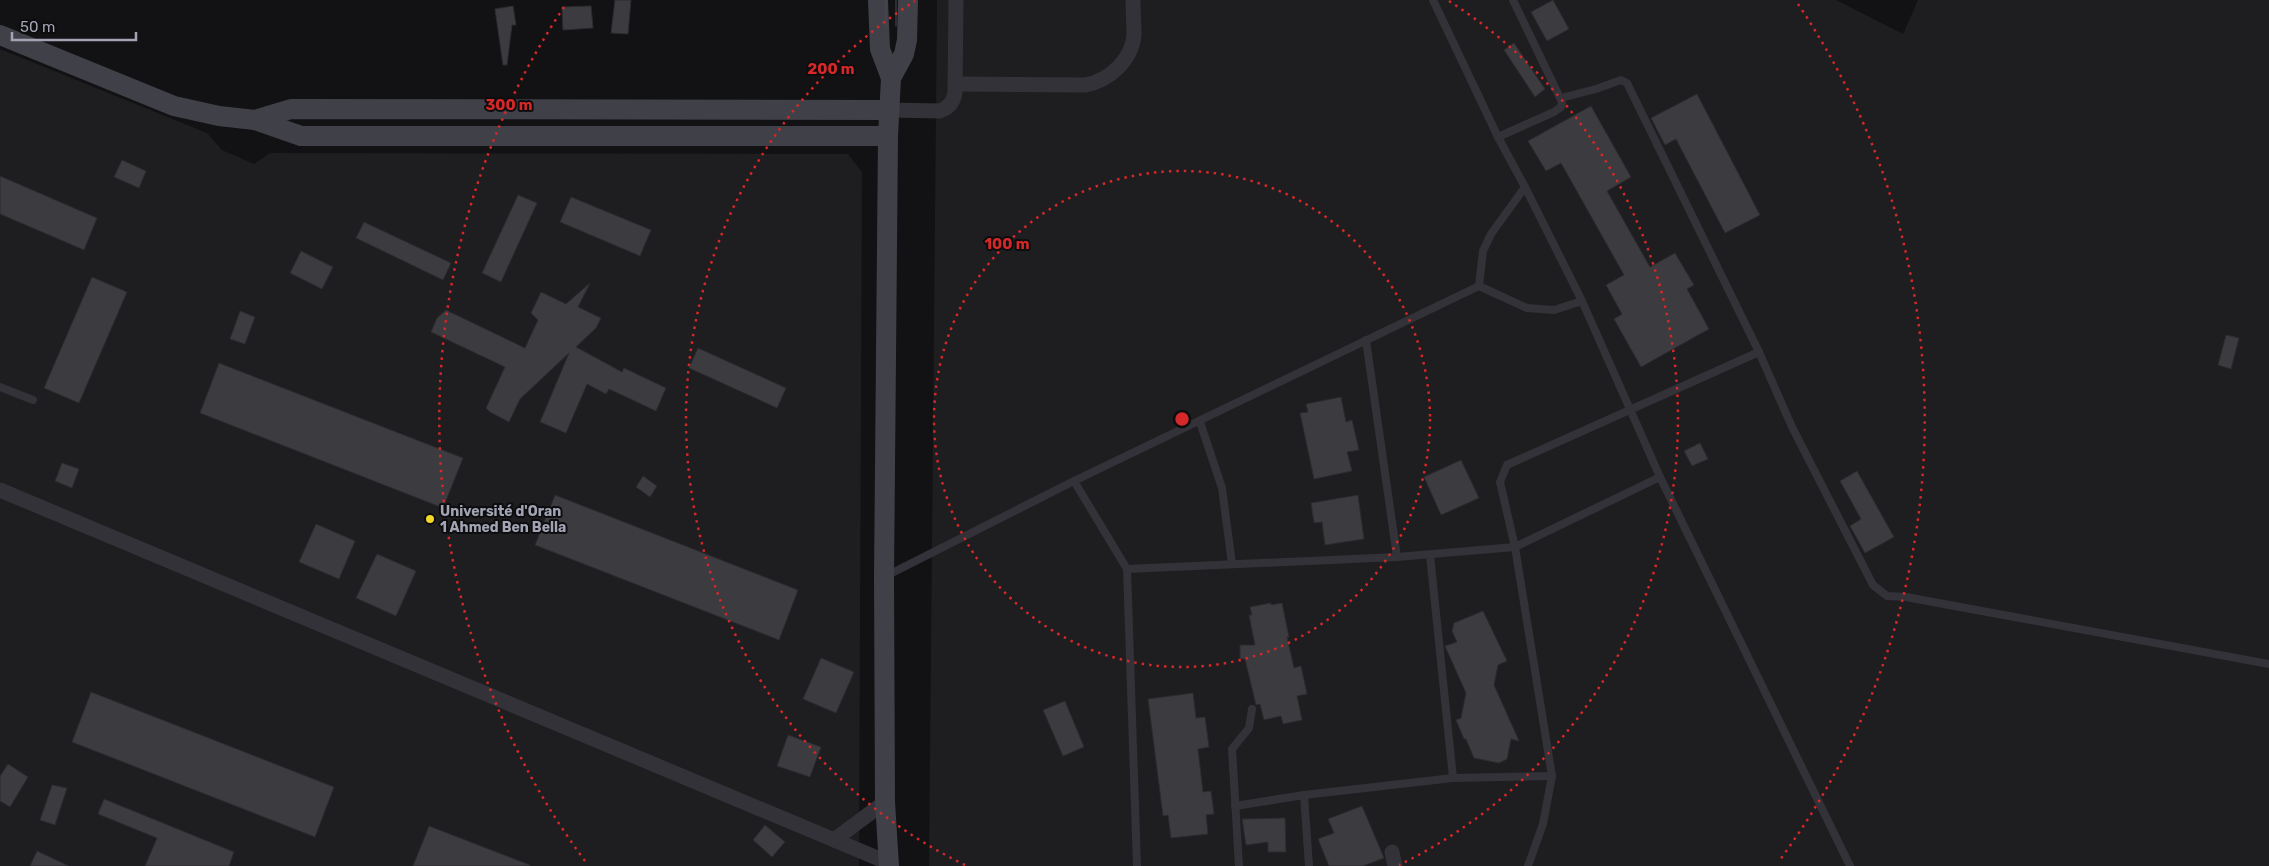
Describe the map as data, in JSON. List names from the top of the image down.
{
  "places": ["Université d'Oran 1 Ahmed Ben Bella"],
  "scale_bar": "50 m",
  "rings": ["200 m", "300 m", "100 m"]
}
